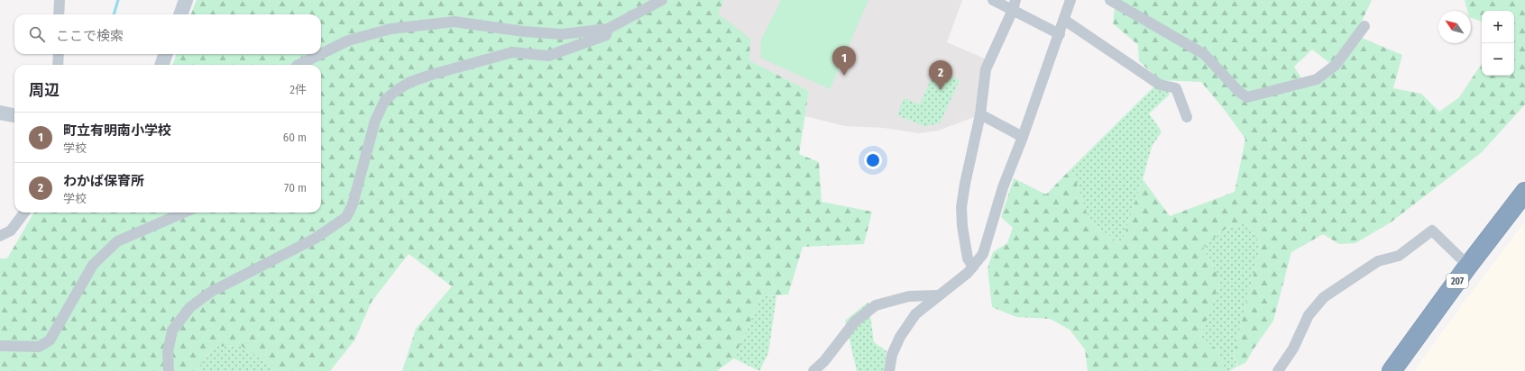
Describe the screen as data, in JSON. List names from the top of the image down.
{
  "streets": {
    "highway": ["207"]
  },
  "north": "top left",
  "page": {
    "map_buttons": ["+", "−"],
    "search": "ここで検索",
    "pins": ["1", "2"],
    "heading": ["周辺", "2件"],
    "list": [
      {
        "mark": "1",
        "name": "町立有明南小学校",
        "note": "学校",
        "value": "60 m"
      },
      {
        "mark": "2",
        "name": "わかば保育所",
        "note": "学校",
        "value": "70 m"
      }
    ]
  }
}
